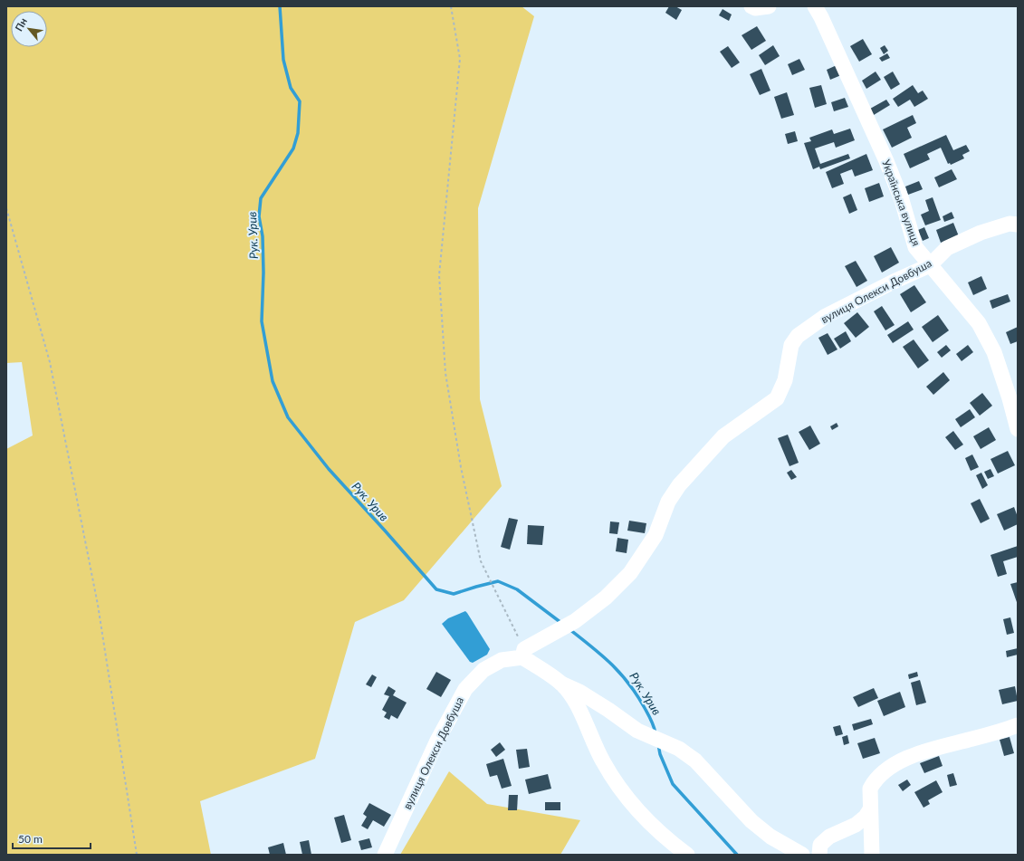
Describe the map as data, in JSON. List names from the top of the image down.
{
  "streets": {
    "street": ["Українська вулиця", "вулиця Олекси Довбуша"]
  },
  "crossings": [
    ["Українська вулиця", "вулиця Олекси Довбуша"]
  ],
  "water": ["Рук. Урив"],
  "scale_bar": "50 m",
  "north": "top left"
}
